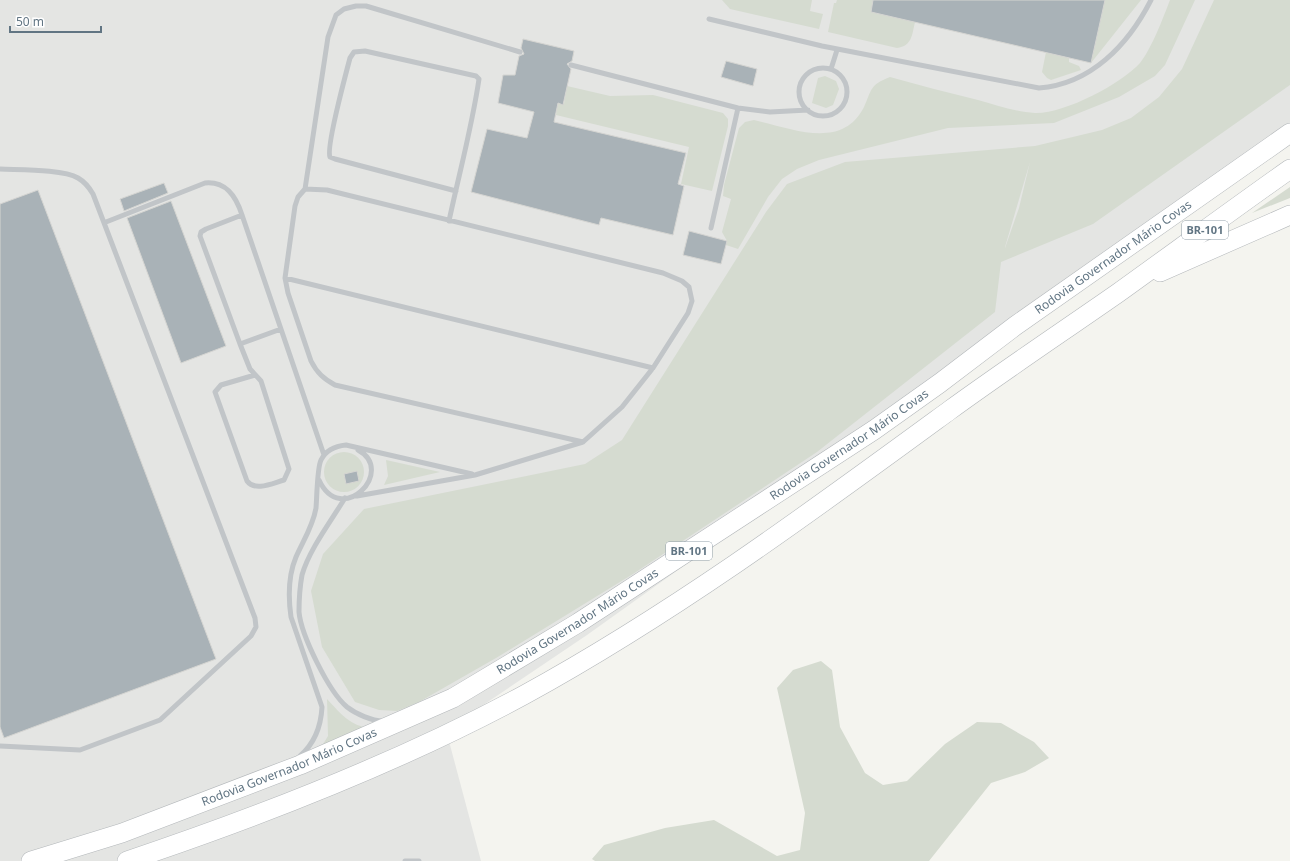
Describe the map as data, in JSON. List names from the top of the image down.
{
  "streets": {
    "highway": ["BR-101", "Rodovia Governador Mário Covas"]
  },
  "scale_bar": "50 m"
}
